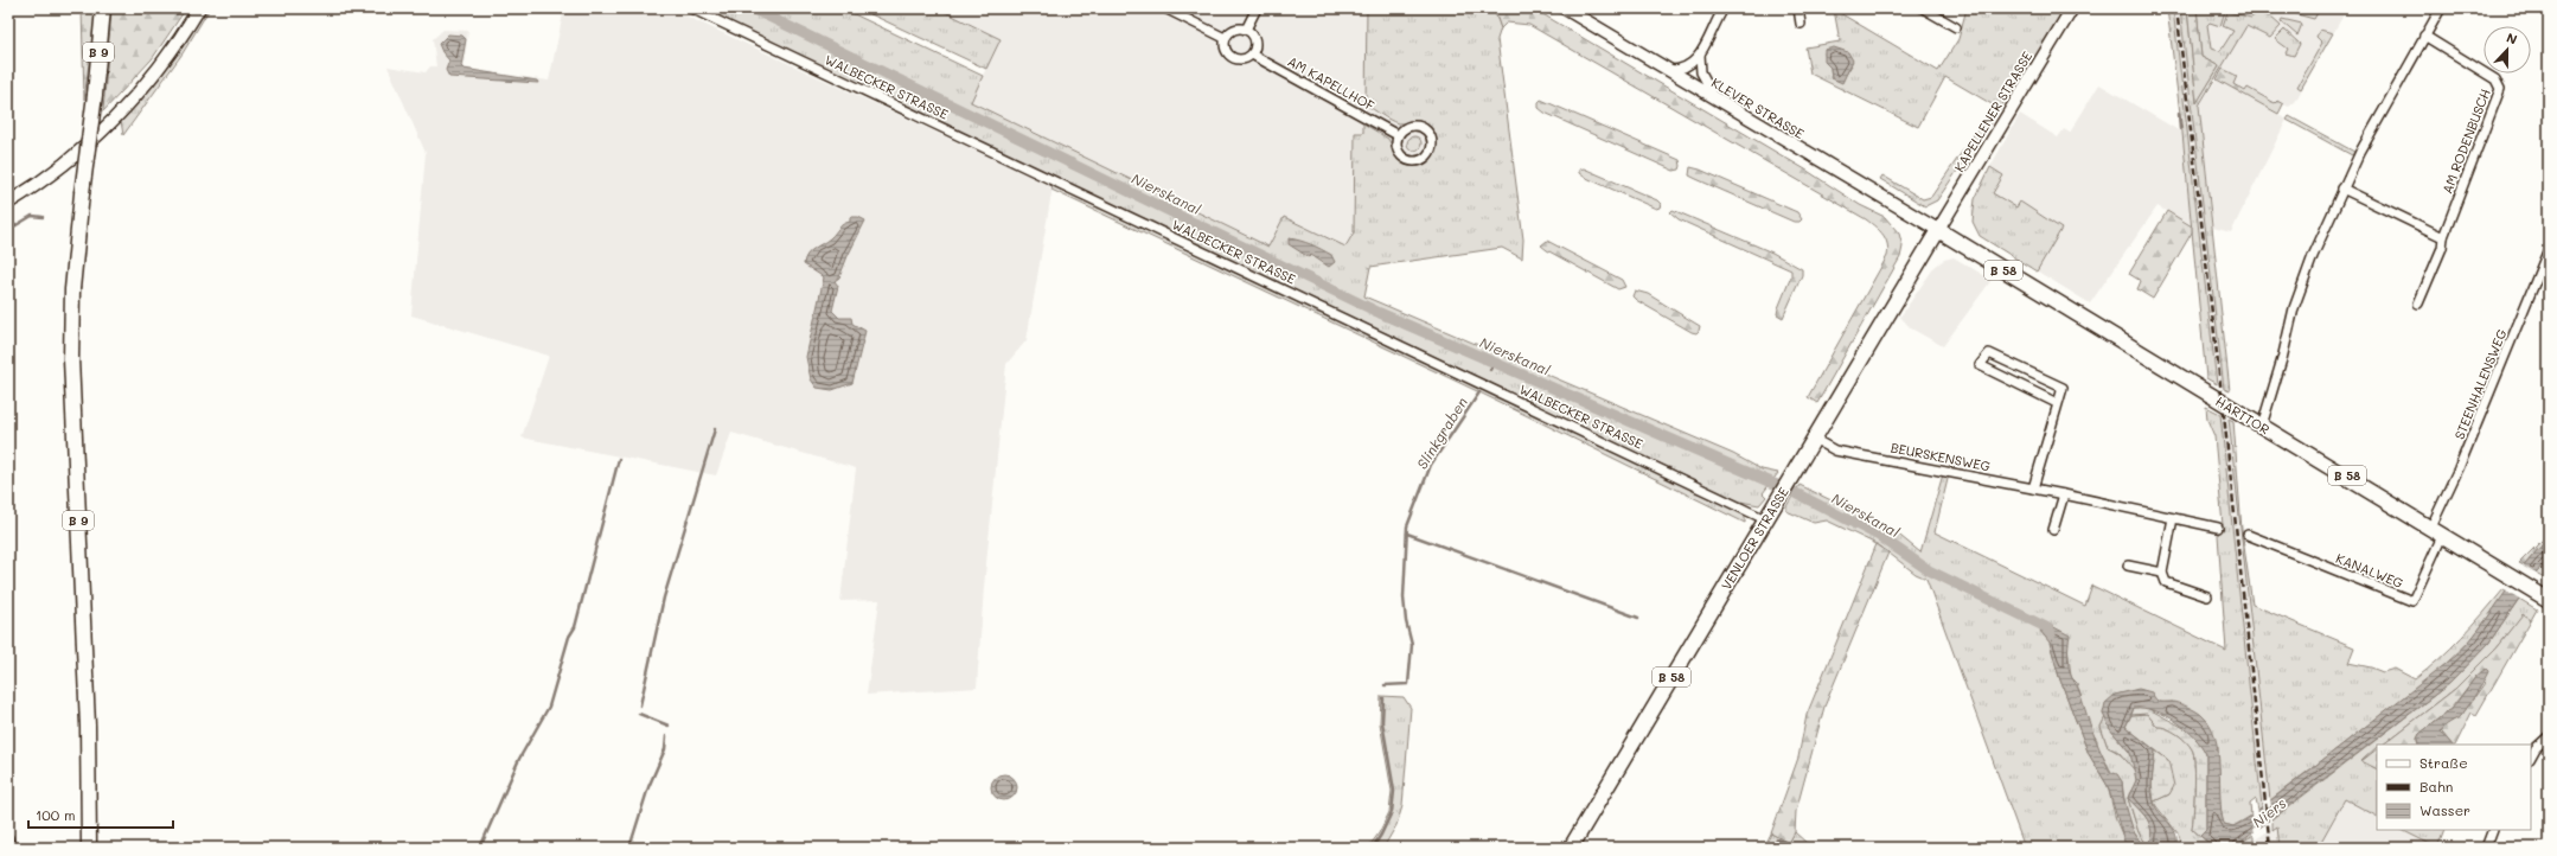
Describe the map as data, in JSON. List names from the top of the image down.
{
  "streets": {
    "main road": [
      "B 9",
      "KLEVER STRASSE",
      "KAPELLENER STRASSE",
      "B 58",
      "HARTTOR",
      "VENLOER STRASSE"
    ],
    "street": [
      "AM KAPELLHOF",
      "WALBECKER STRASSE",
      "AM RODENBUSCH",
      "STEENHALENSWEG",
      "BEURSKENSWEG",
      "KANALWEG"
    ]
  },
  "crossings": [
    ["WALBECKER STRASSE", "VENLOER STRASSE"],
    ["KLEVER STRASSE", "KAPELLENER STRASSE"],
    ["KLEVER STRASSE", "HARTTOR"],
    ["KLEVER STRASSE", "VENLOER STRASSE"],
    ["KAPELLENER STRASSE", "HARTTOR"],
    ["KAPELLENER STRASSE", "VENLOER STRASSE"],
    ["STEENHALENSWEG", "HARTTOR"],
    ["STEENHALENSWEG", "KANALWEG"],
    ["HARTTOR", "VENLOER STRASSE"],
    ["HARTTOR", "KANALWEG"],
    ["BEURSKENSWEG", "VENLOER STRASSE"]
  ],
  "water": ["Nierskanal", "Slinkgraben", "Niers"],
  "legend": ["Straße", "Bahn", "Wasser"],
  "scale_bar": "100 m",
  "north": "top"
}
